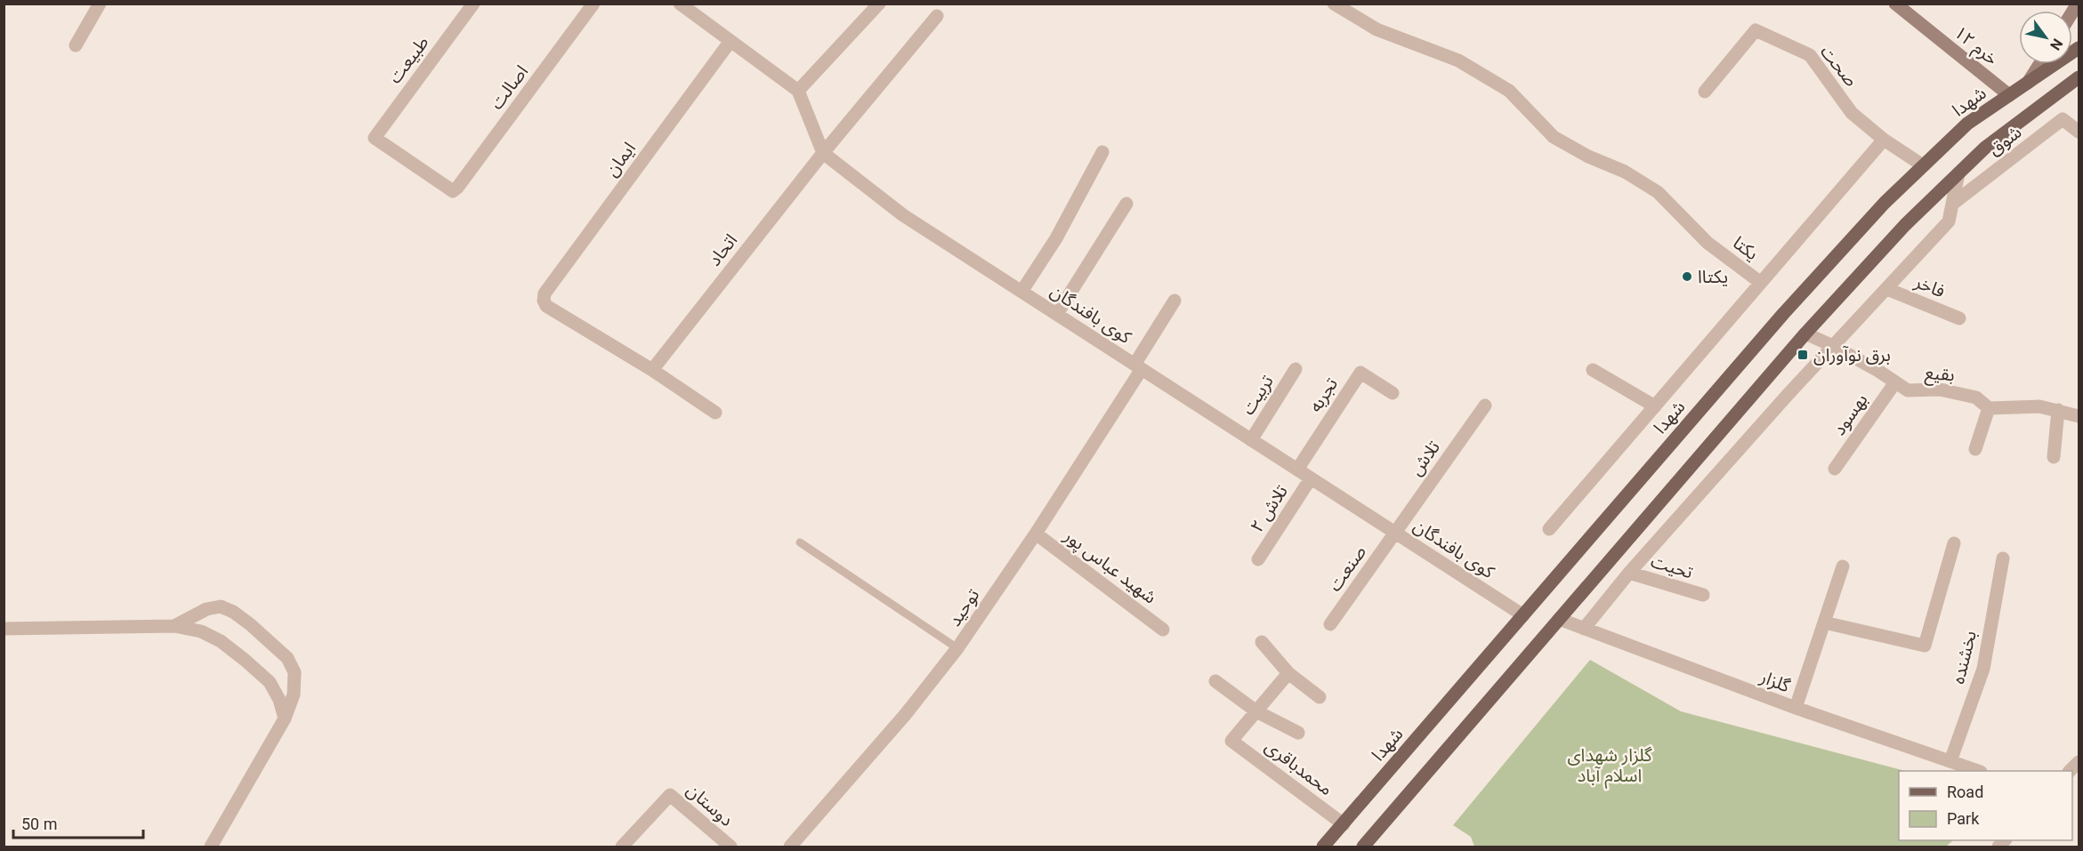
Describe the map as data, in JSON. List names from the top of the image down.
{
  "streets": {
    "main road": ["شهدا"],
    "street": [
      "خرم ۱۲",
      "طبیعت",
      "صحت",
      "اصالت",
      "شوق",
      "ایمان",
      "یکتا",
      "اتحاد",
      "فاخر",
      "کوی بافندگان",
      "بقیع",
      "تربیت",
      "تجربه",
      "بهسود",
      "تلاش",
      "تلاش ۲",
      "شهید عباس پور",
      "تحیت",
      "صنعت",
      "توحید",
      "بخشنده",
      "گلزار",
      "محمدباقری",
      "دوستان"
    ]
  },
  "crossings": [
    ["خرم ۱۲", "شهدا"],
    ["طبیعت", "اصالت"],
    ["صحت", "شهدا"],
    ["شهدا", "کوی بافندگان"],
    ["شهدا", "محمدباقری"],
    ["ایمان", "اتحاد"],
    ["اتحاد", "کوی بافندگان"],
    ["کوی بافندگان", "تربیت"],
    ["کوی بافندگان", "تجربه"],
    ["کوی بافندگان", "تلاش"],
    ["کوی بافندگان", "تلاش ۲"],
    ["کوی بافندگان", "صنعت"],
    ["کوی بافندگان", "توحید"],
    ["بقیع", "بهسود"],
    ["تلاش", "صنعت"],
    ["شهید عباس پور", "توحید"],
    ["بخشنده", "گلزار"]
  ],
  "parks": ["گلزار شهدای اسلام آباد"],
  "places": {
    "other": ["یکتاا"],
    "transit": ["برق نوآوران"]
  },
  "legend": ["Road", "Park"],
  "scale_bar": "50 m",
  "north": "bottom right"
}
